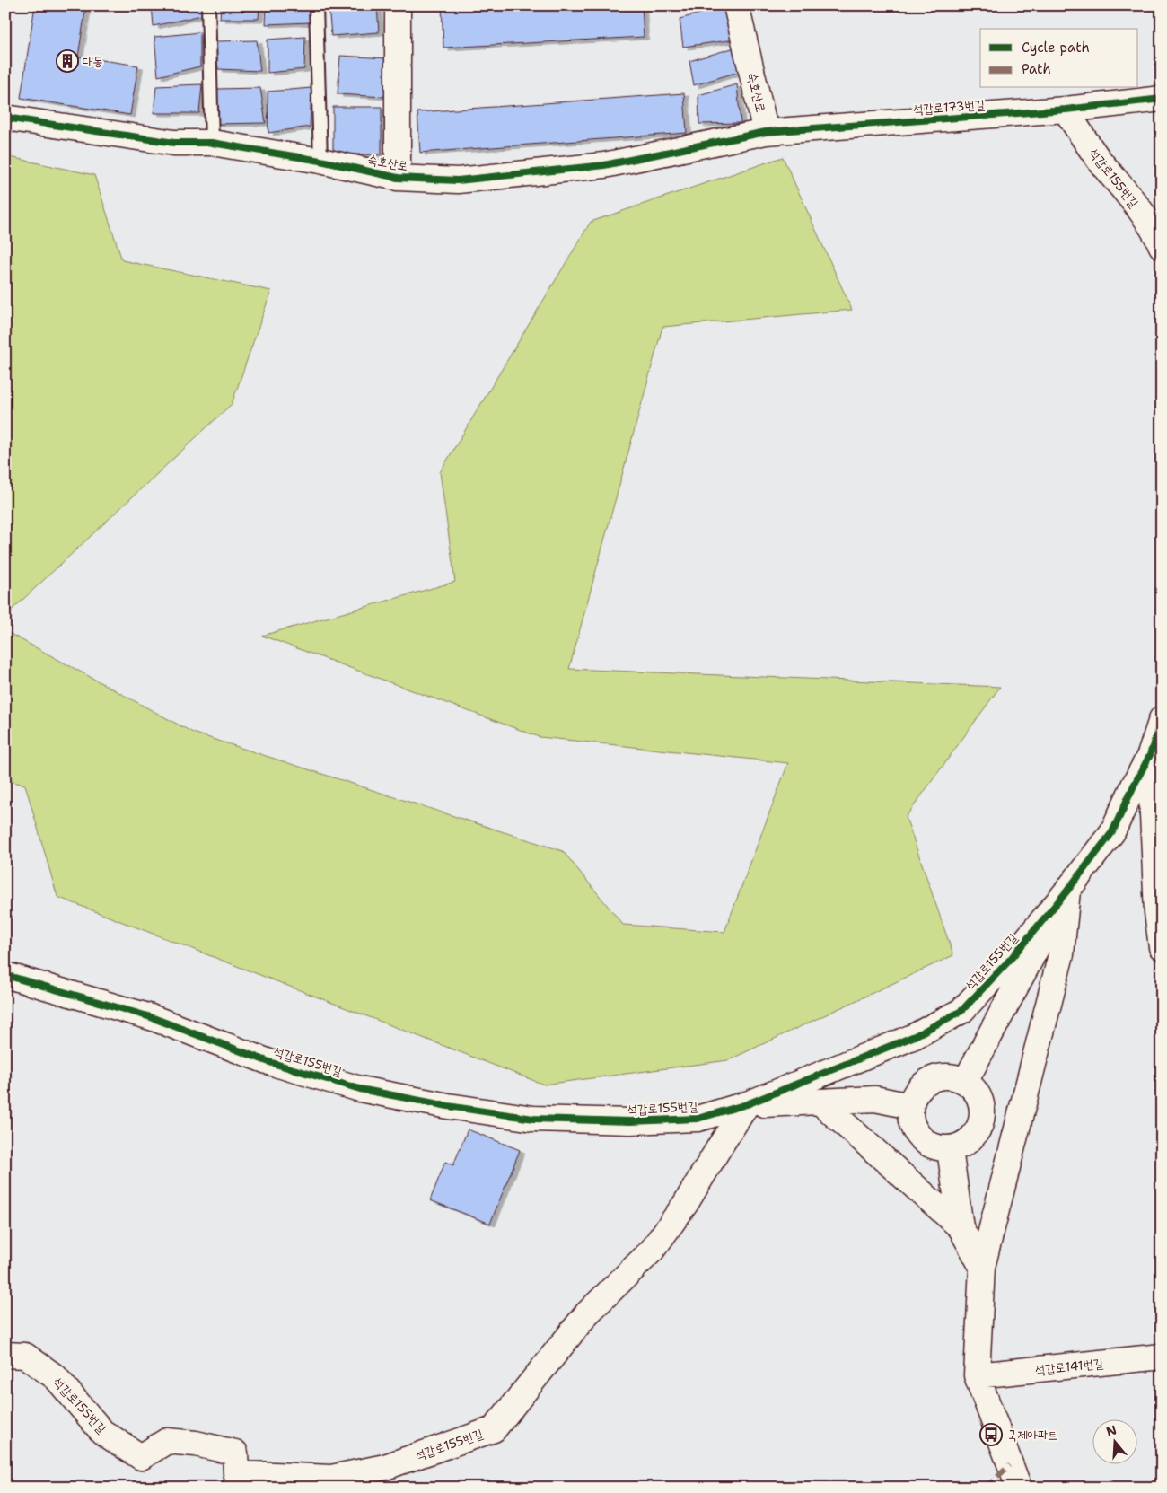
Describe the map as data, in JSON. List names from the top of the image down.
{
  "streets": {
    "street": [
      "숙호산로",
      "석갑로173번길",
      "석갑로155번길",
      "석갑로141번길"
    ]
  },
  "crossings": [
    ["숙호산로", "석갑로173번길"],
    ["석갑로173번길", "석갑로155번길"]
  ],
  "places": {
    "building": ["다동"],
    "bus stop": ["국제아파트"]
  },
  "legend": ["Cycle path", "Path"],
  "north": "top"
}
